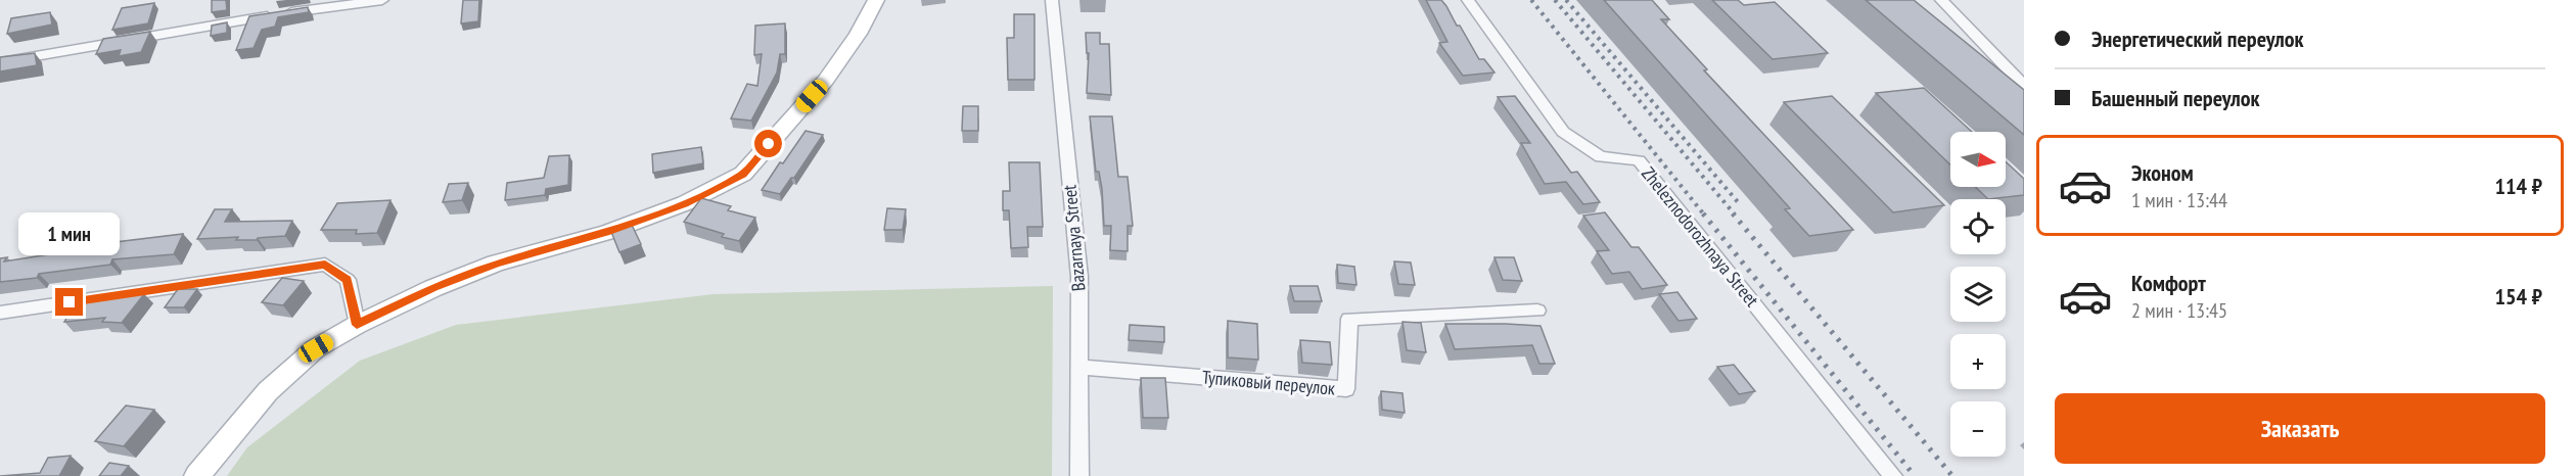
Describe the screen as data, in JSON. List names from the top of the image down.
{
  "streets": {
    "street": ["Zheleznodorozhnaya Street", "Bazarnaya Street", "Тупиковый переулок"]
  },
  "crossings": [
    ["Bazarnaya Street", "Тупиковый переулок"]
  ],
  "north": "right",
  "page": {
    "banner": ["Энергетический переулок", "Башенный переулок"],
    "map_buttons": ["+", "−"],
    "list": [
      {
        "name": "Эконом",
        "note": "1 мин · 13:44",
        "value": "114 ₽"
      },
      {
        "name": "Комфорт",
        "note": "2 мин · 13:45",
        "value": "154 ₽"
      }
    ],
    "bubble": "1 мин",
    "buttons": "Заказать"
  }
}
